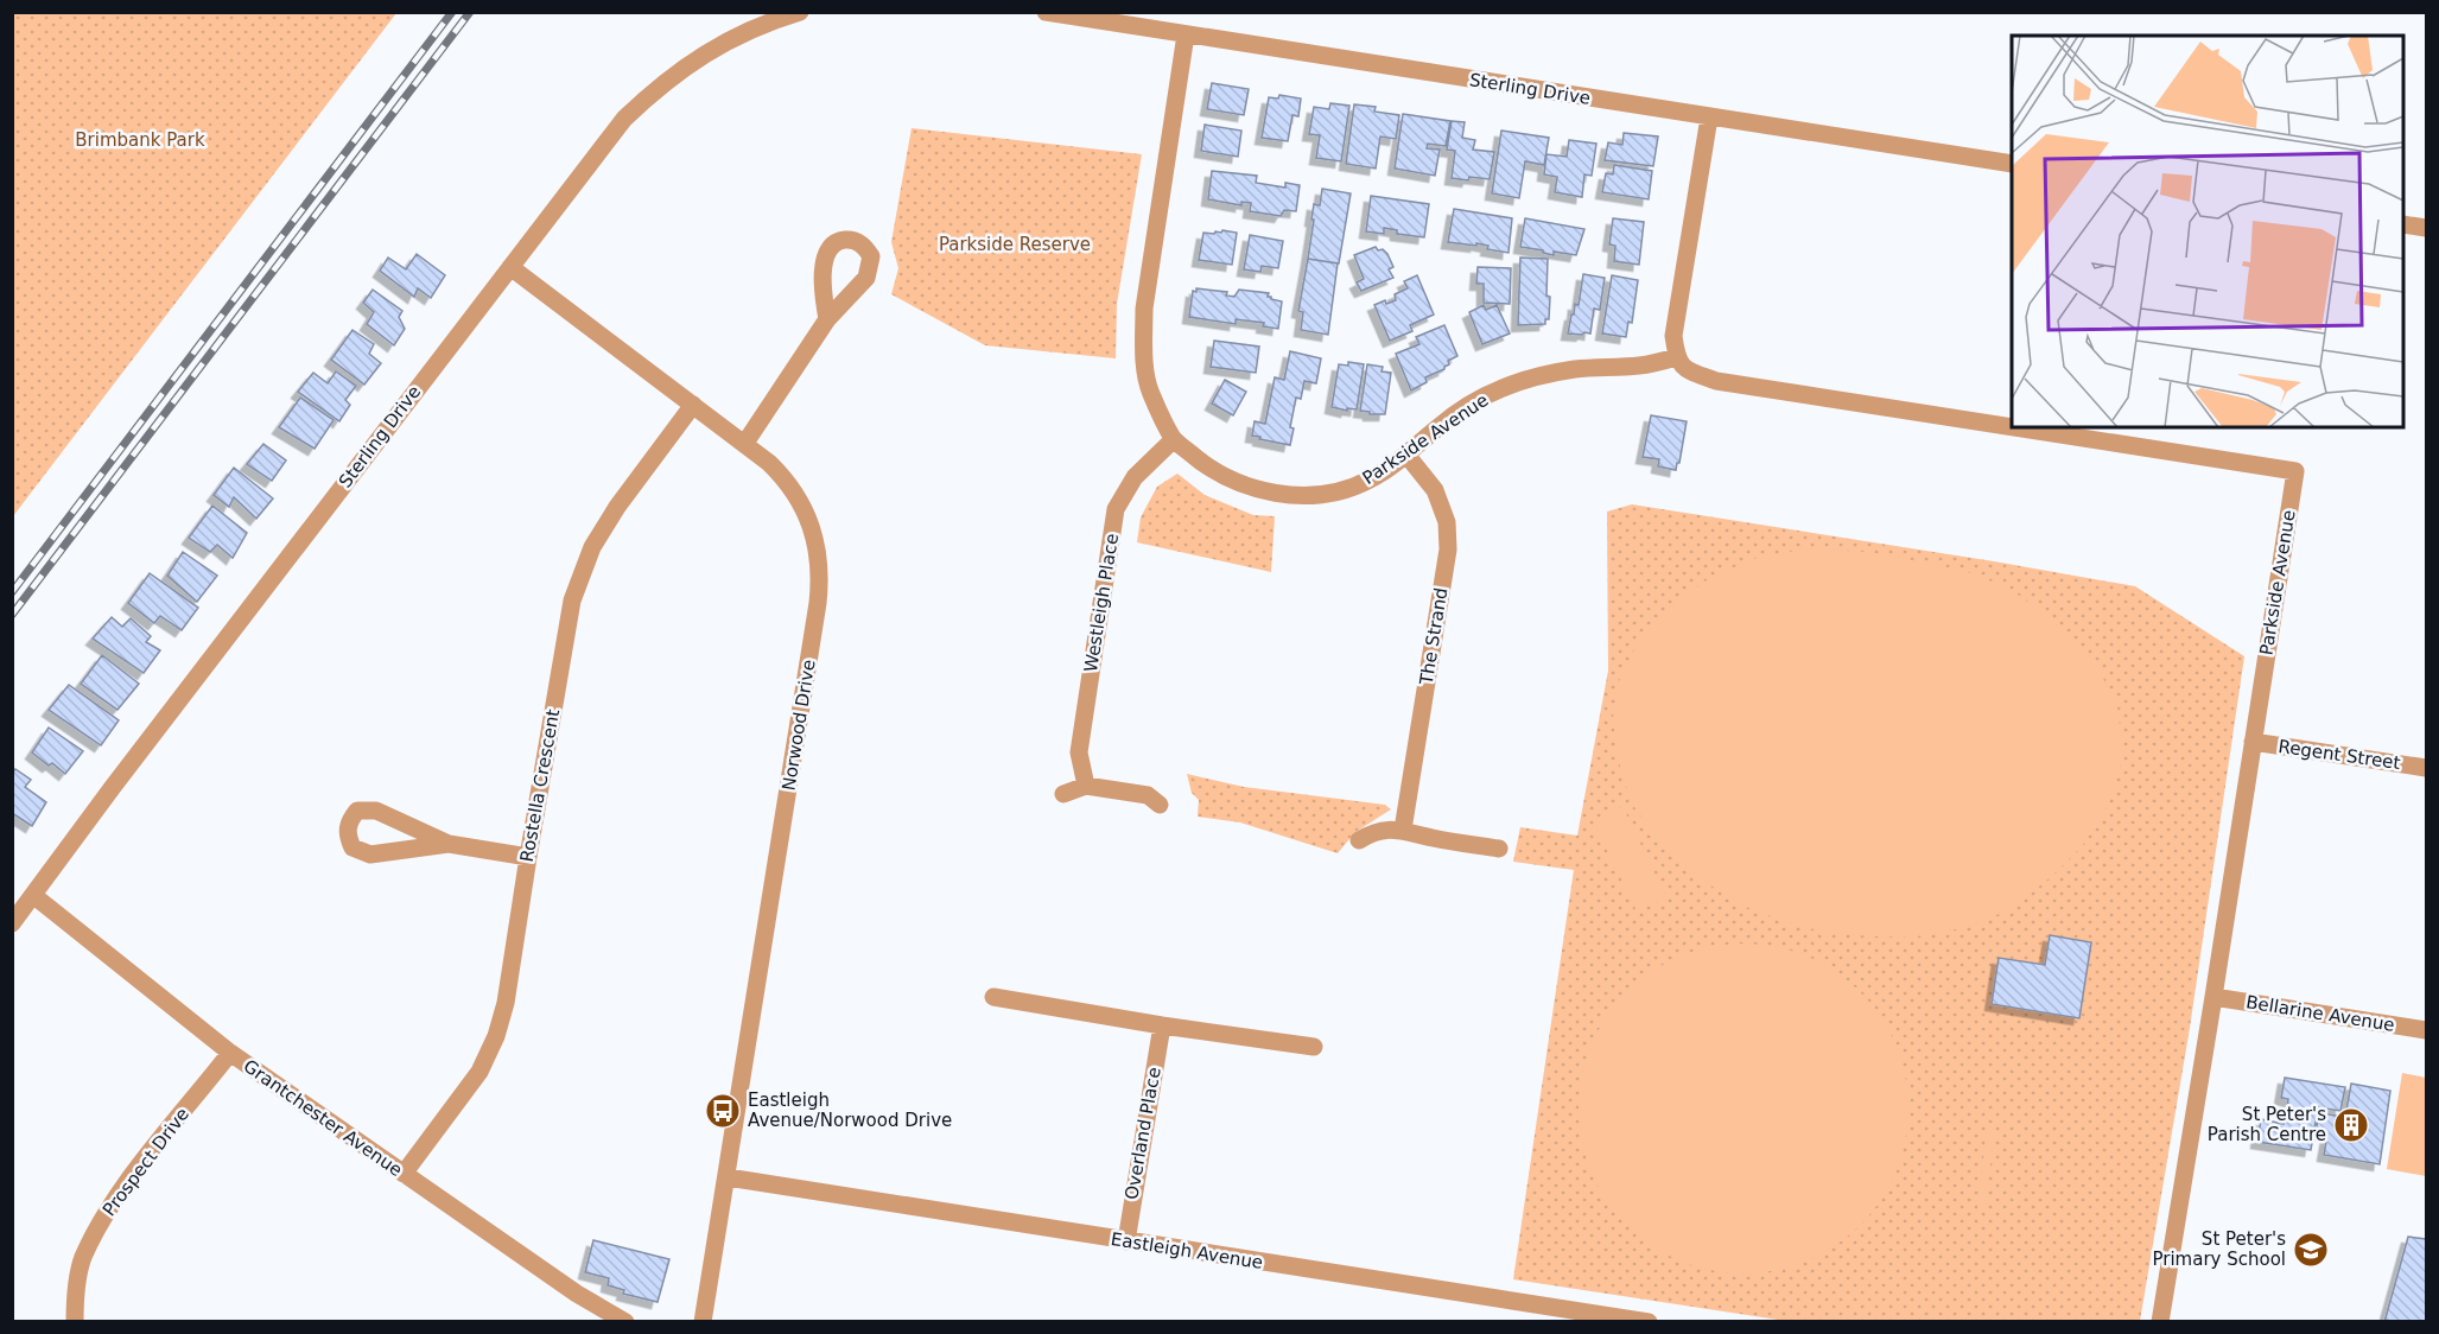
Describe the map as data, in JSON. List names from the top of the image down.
{
  "streets": {
    "street": [
      "Sterling Drive",
      "Parkside Avenue",
      "Westleigh Place",
      "The Strand",
      "Norwood Drive",
      "Regent Street",
      "Rostella Crescent",
      "Bellarine Avenue",
      "Grantchester Avenue",
      "Overland Place",
      "Prospect Drive",
      "Eastleigh Avenue"
    ]
  },
  "crossings": [
    ["Sterling Drive", "Parkside Avenue"],
    ["Sterling Drive", "Norwood Drive"],
    ["Sterling Drive", "Grantchester Avenue"],
    ["Parkside Avenue", "Westleigh Place"],
    ["Parkside Avenue", "The Strand"],
    ["Parkside Avenue", "Regent Street"],
    ["Parkside Avenue", "Bellarine Avenue"],
    ["Norwood Drive", "Rostella Crescent"],
    ["Norwood Drive", "Eastleigh Avenue"],
    ["Rostella Crescent", "Grantchester Avenue"],
    ["Grantchester Avenue", "Prospect Drive"],
    ["Overland Place", "Eastleigh Avenue"]
  ],
  "parks": ["Brimbank Park", "Parkside Reserve"],
  "places": {
    "bus stop": ["Eastleigh Avenue/Norwood Drive"],
    "building": ["St Peter's Parish Centre"],
    "school or university": ["St Peter's Primary School"]
  }
}
